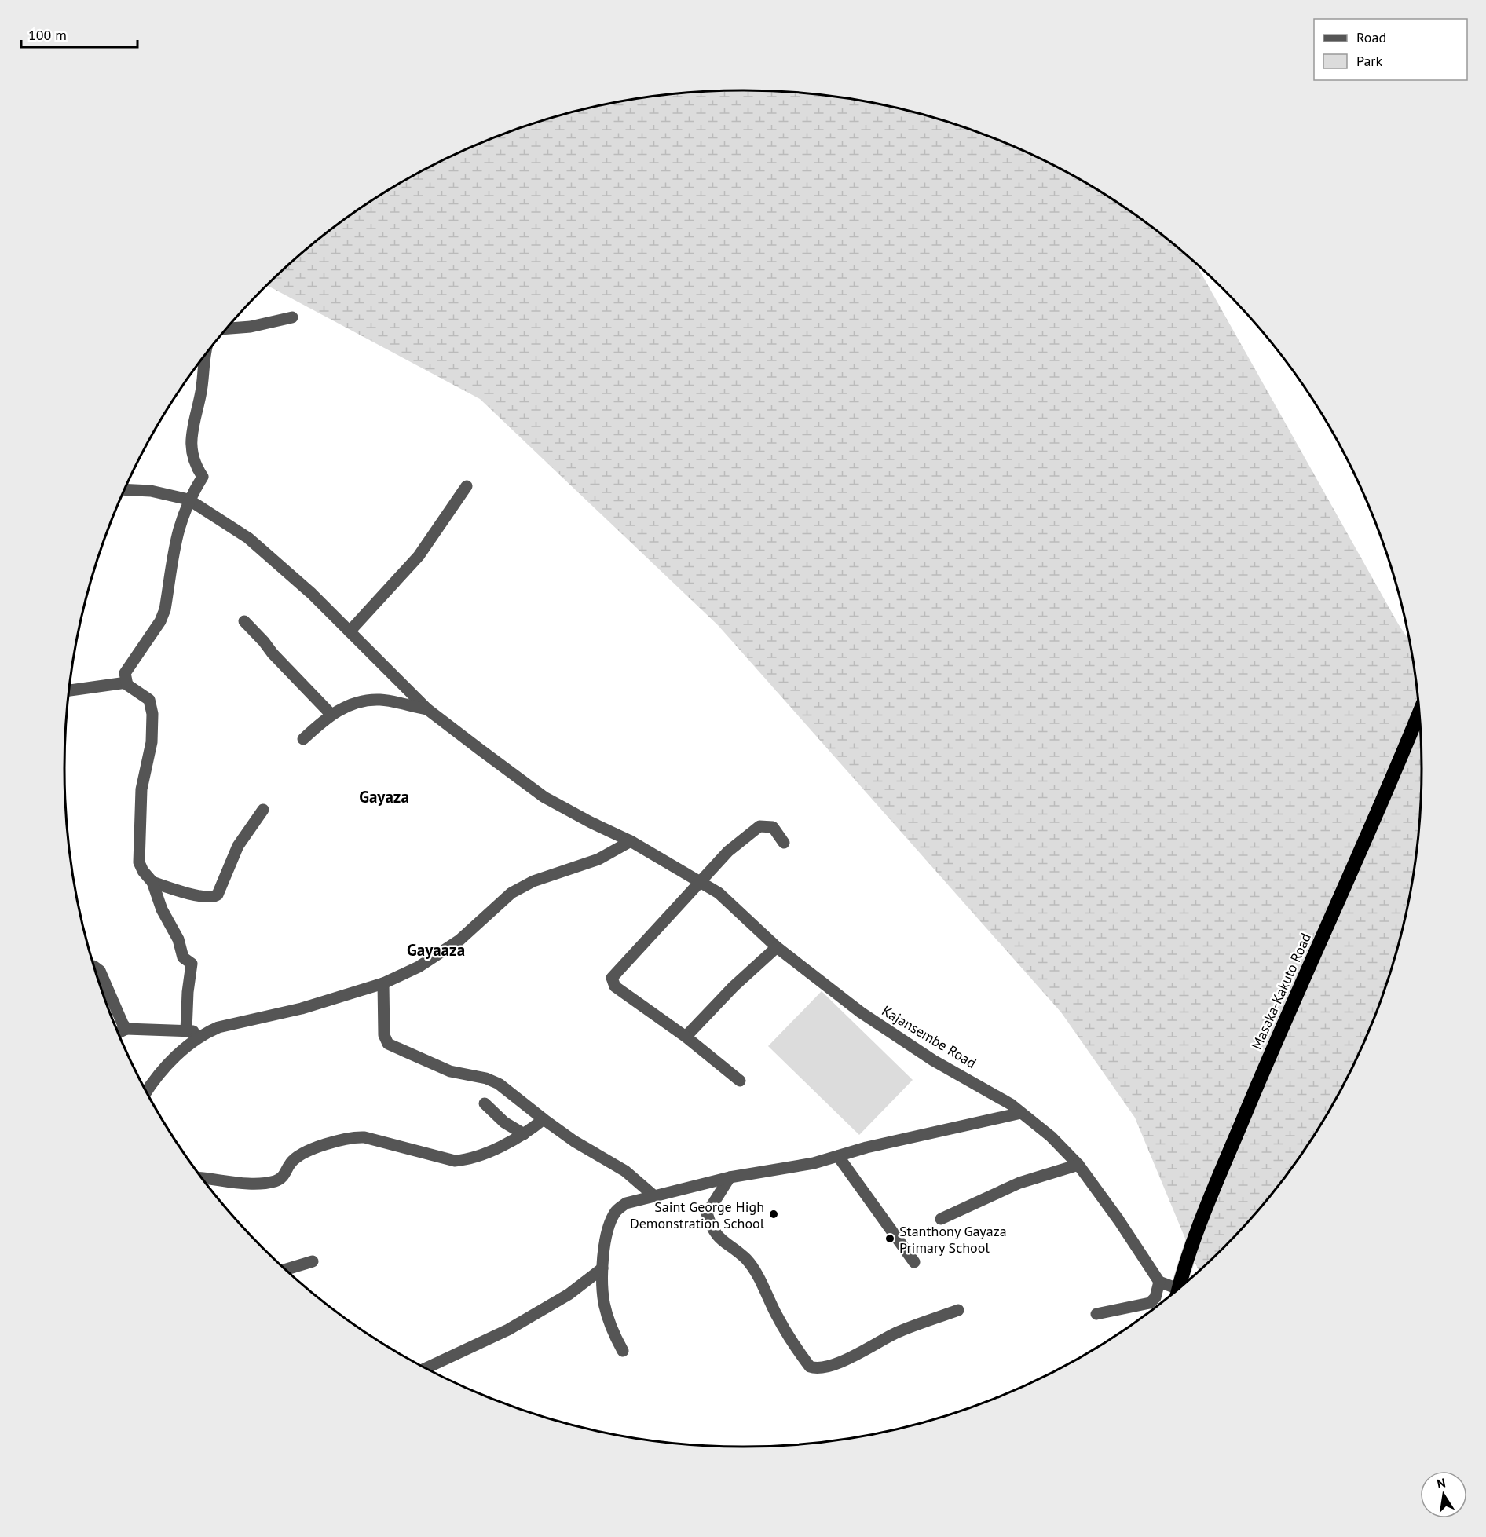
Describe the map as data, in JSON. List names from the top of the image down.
{
  "streets": {
    "highway": ["Masaka-Kakuto Road"],
    "street": ["Kajansembe Road"]
  },
  "districts": ["Gayaza", "Gayaaza"],
  "places": ["Saint George High Demonstration School", "Stanthony Gayaza Primary School"],
  "legend": ["Road", "Park"],
  "scale_bar": "100 m",
  "north": "top"
}
